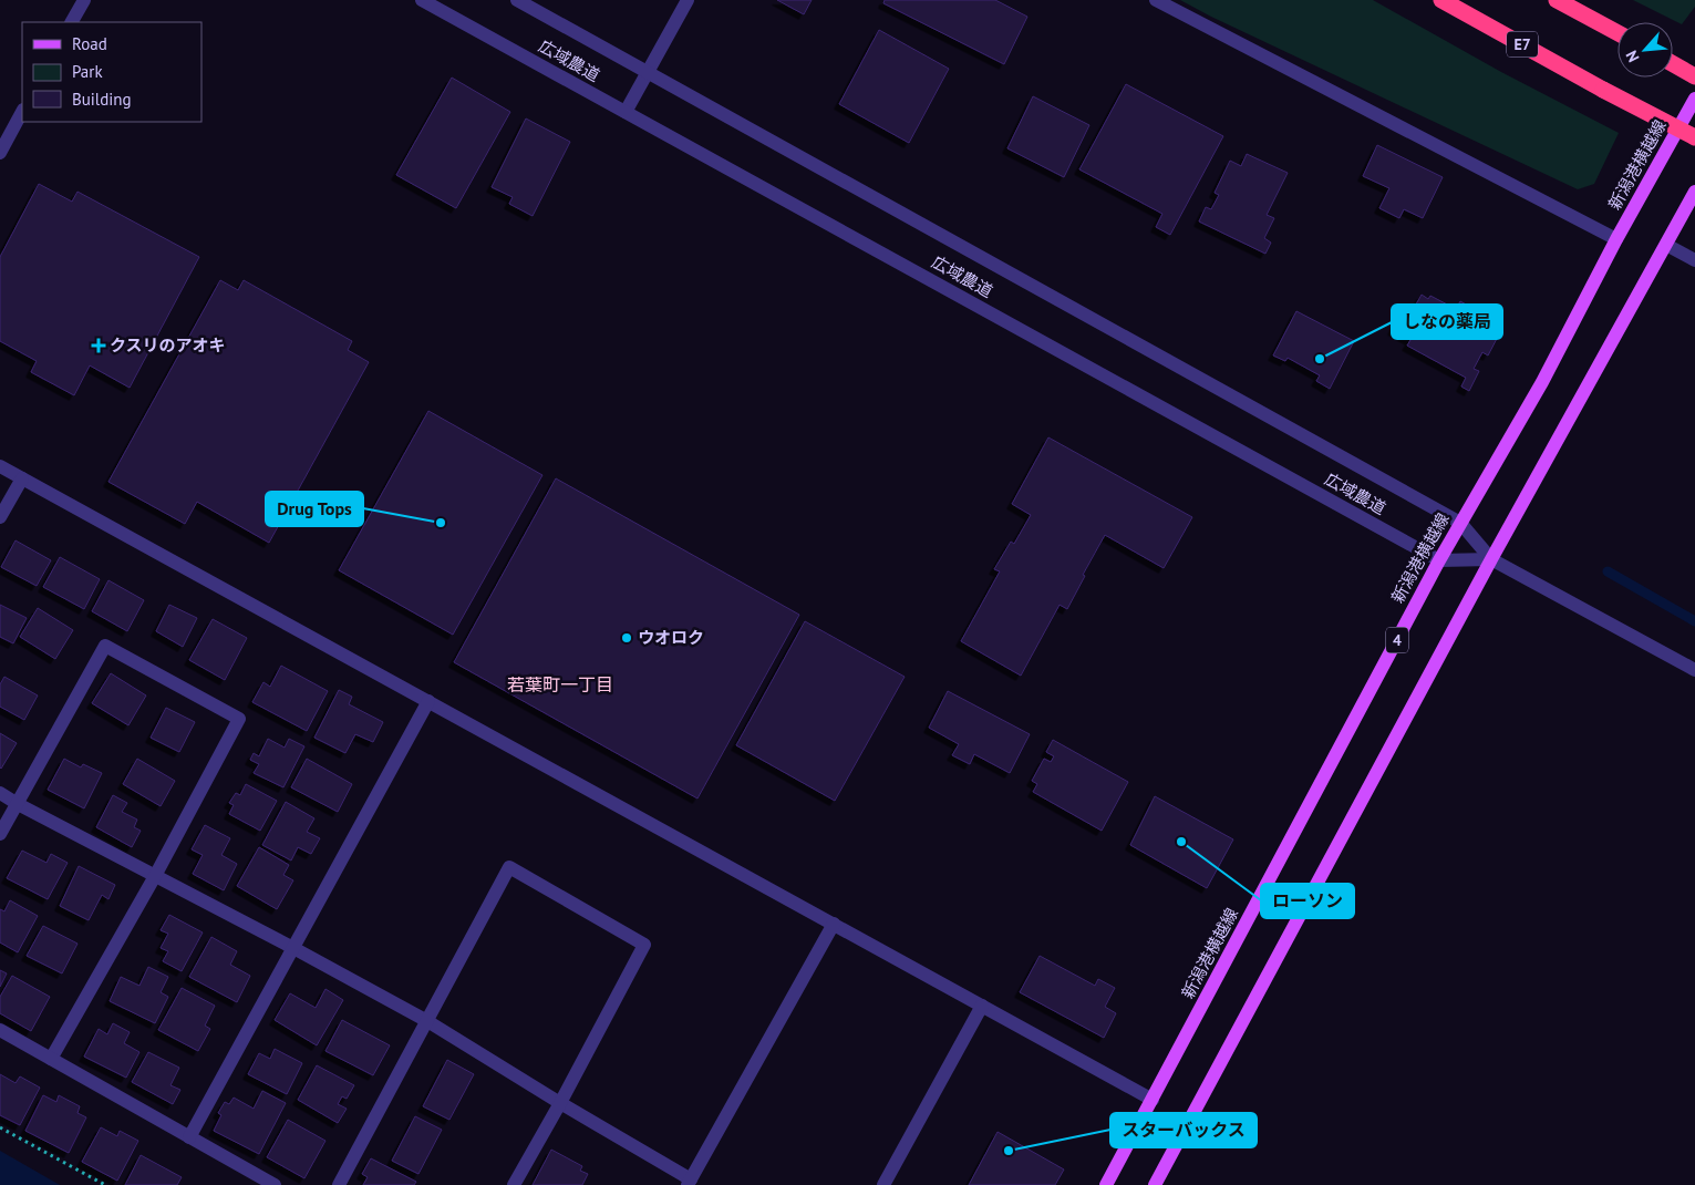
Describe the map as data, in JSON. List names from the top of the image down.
{
  "streets": {
    "highway": ["E7"],
    "main road": ["新潟港横越線", "4"],
    "street": ["広域農道"]
  },
  "crossings": [
    ["広域農道", "新潟港横越線"]
  ],
  "districts": ["若葉町一丁目"],
  "places": {
    "health": ["クスリのアオキ"],
    "other": [
      "しなの薬局",
      "Drug Tops",
      "ウオロク",
      "ローソン",
      "スターバックス"
    ]
  },
  "legend": ["Road", "Park", "Building"],
  "north": "bottom left"
}
